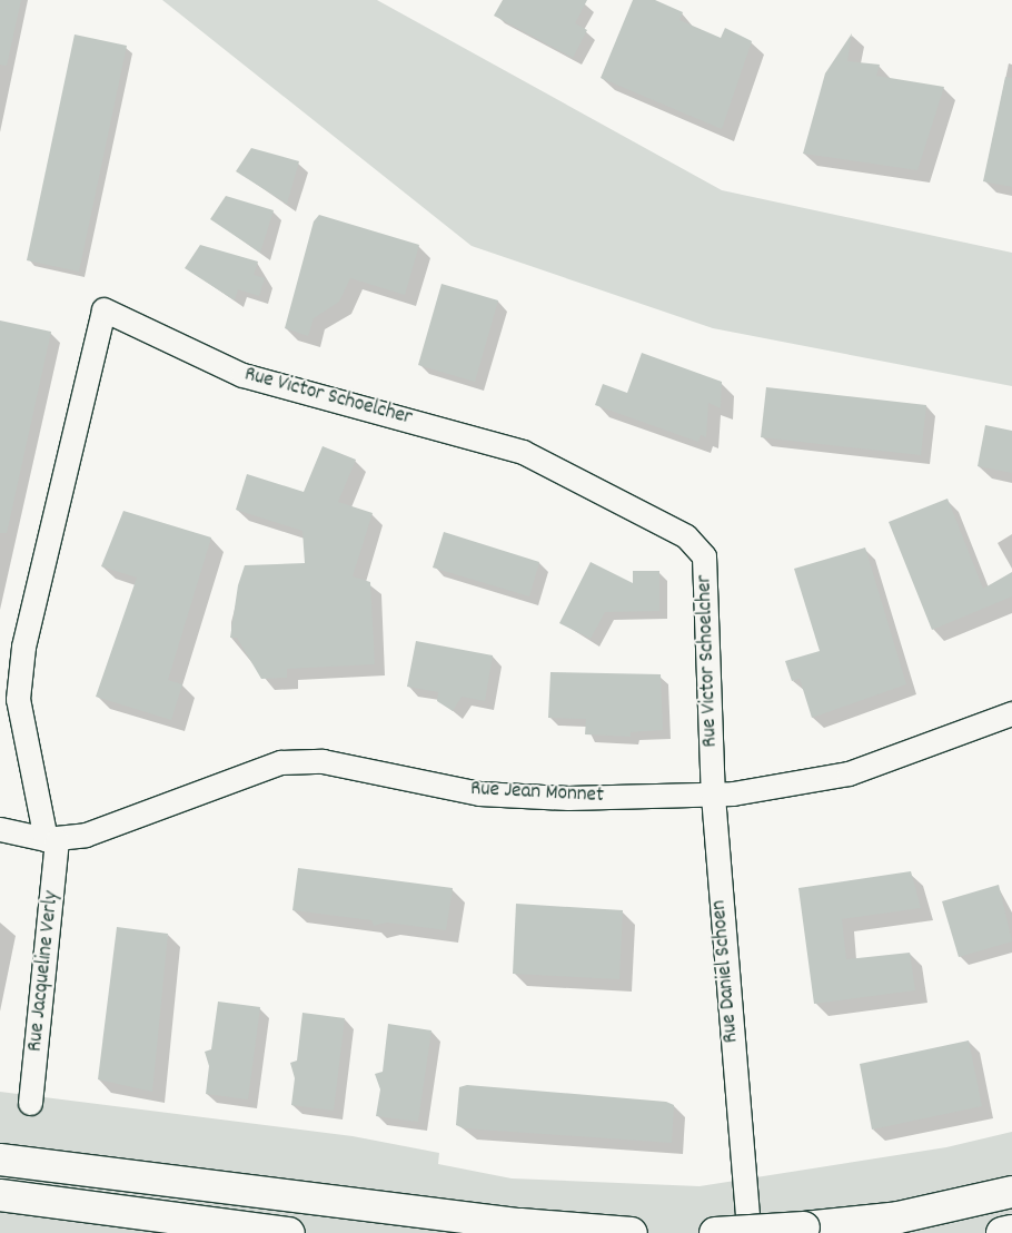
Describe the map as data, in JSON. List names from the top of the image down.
{
  "streets": {
    "street": [
      "Rue Victor Schoelcher",
      "Rue Jean Monnet",
      "Rue Jacqueline Verly",
      "Rue Daniel Schoen"
    ]
  },
  "crossings": [
    ["Rue Victor Schoelcher", "Rue Jean Monnet"],
    ["Rue Victor Schoelcher", "Rue Jacqueline Verly"],
    ["Rue Victor Schoelcher", "Rue Daniel Schoen"],
    ["Rue Jean Monnet", "Rue Jacqueline Verly"],
    ["Rue Jean Monnet", "Rue Daniel Schoen"]
  ]
}
